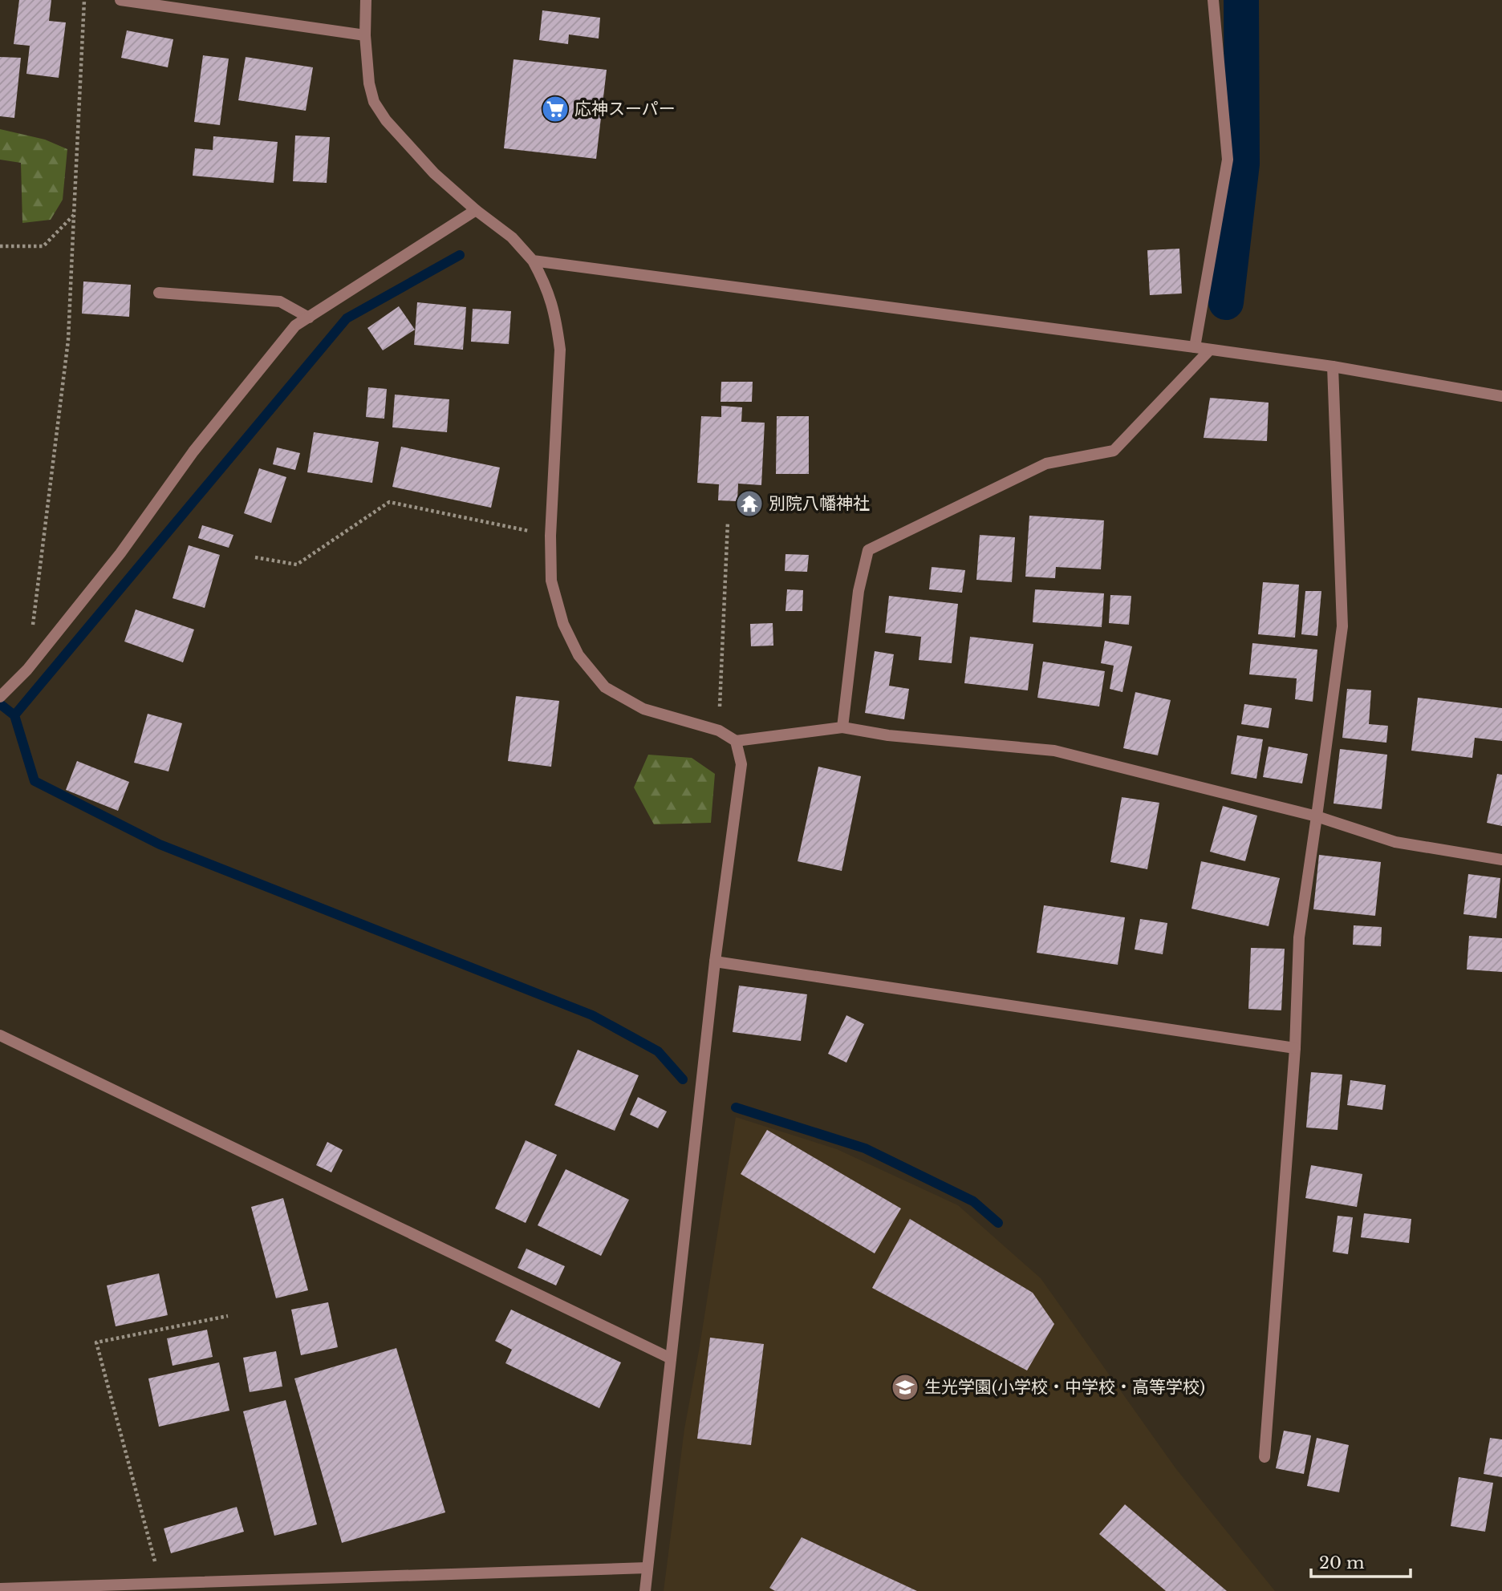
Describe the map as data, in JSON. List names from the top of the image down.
{
  "places": {
    "supermarket": ["応神スーパー"],
    "temple": ["別院八幡神社"],
    "school or university": ["生光学園(小学校・中学校・高等学校)"]
  },
  "scale_bar": "20 m"
}
